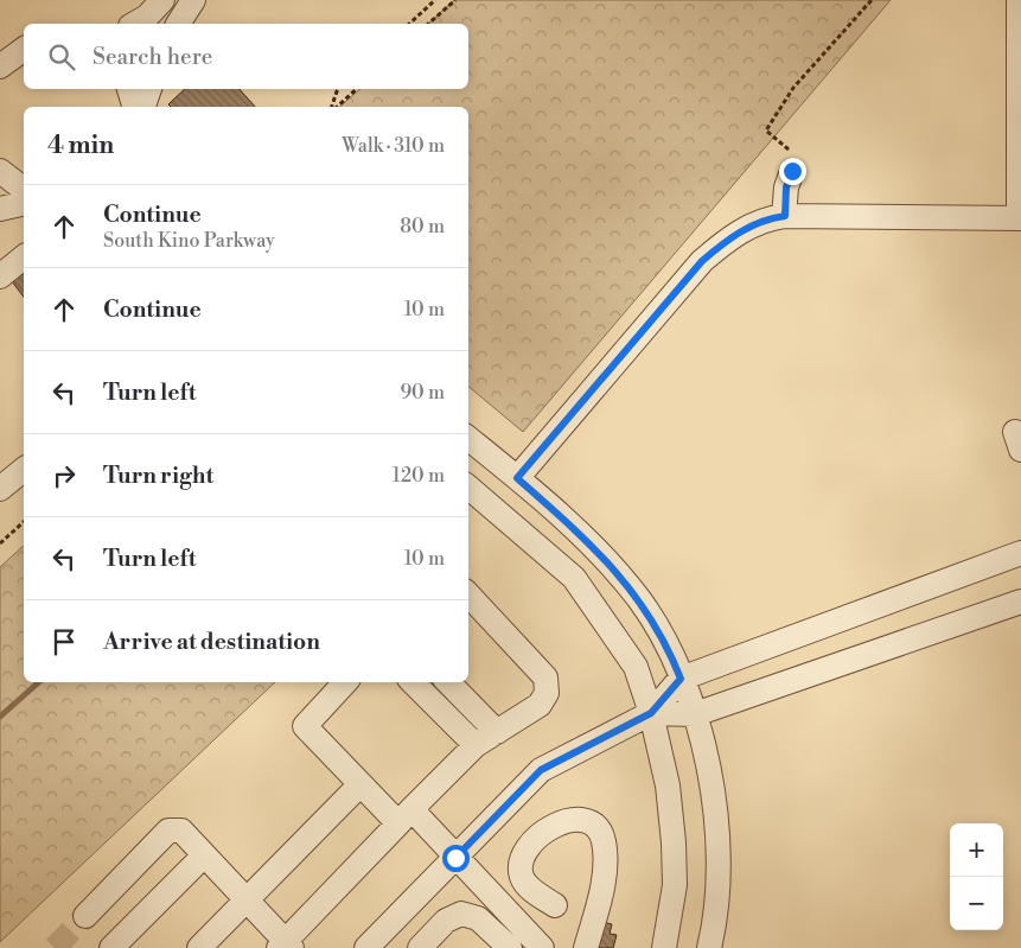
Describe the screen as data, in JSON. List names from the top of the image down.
{
  "page": {
    "search": "Search here",
    "heading": ["4 min", "Walk · 310 m"],
    "list": [
      ["Continue", "South Kino Parkway", "80 m"],
      ["Continue", "10 m"],
      ["Turn left", "90 m"],
      ["Turn right", "120 m"],
      ["Turn left", "10 m"],
      "Arrive at destination"
    ],
    "map_buttons": ["+", "−"]
  }
}
